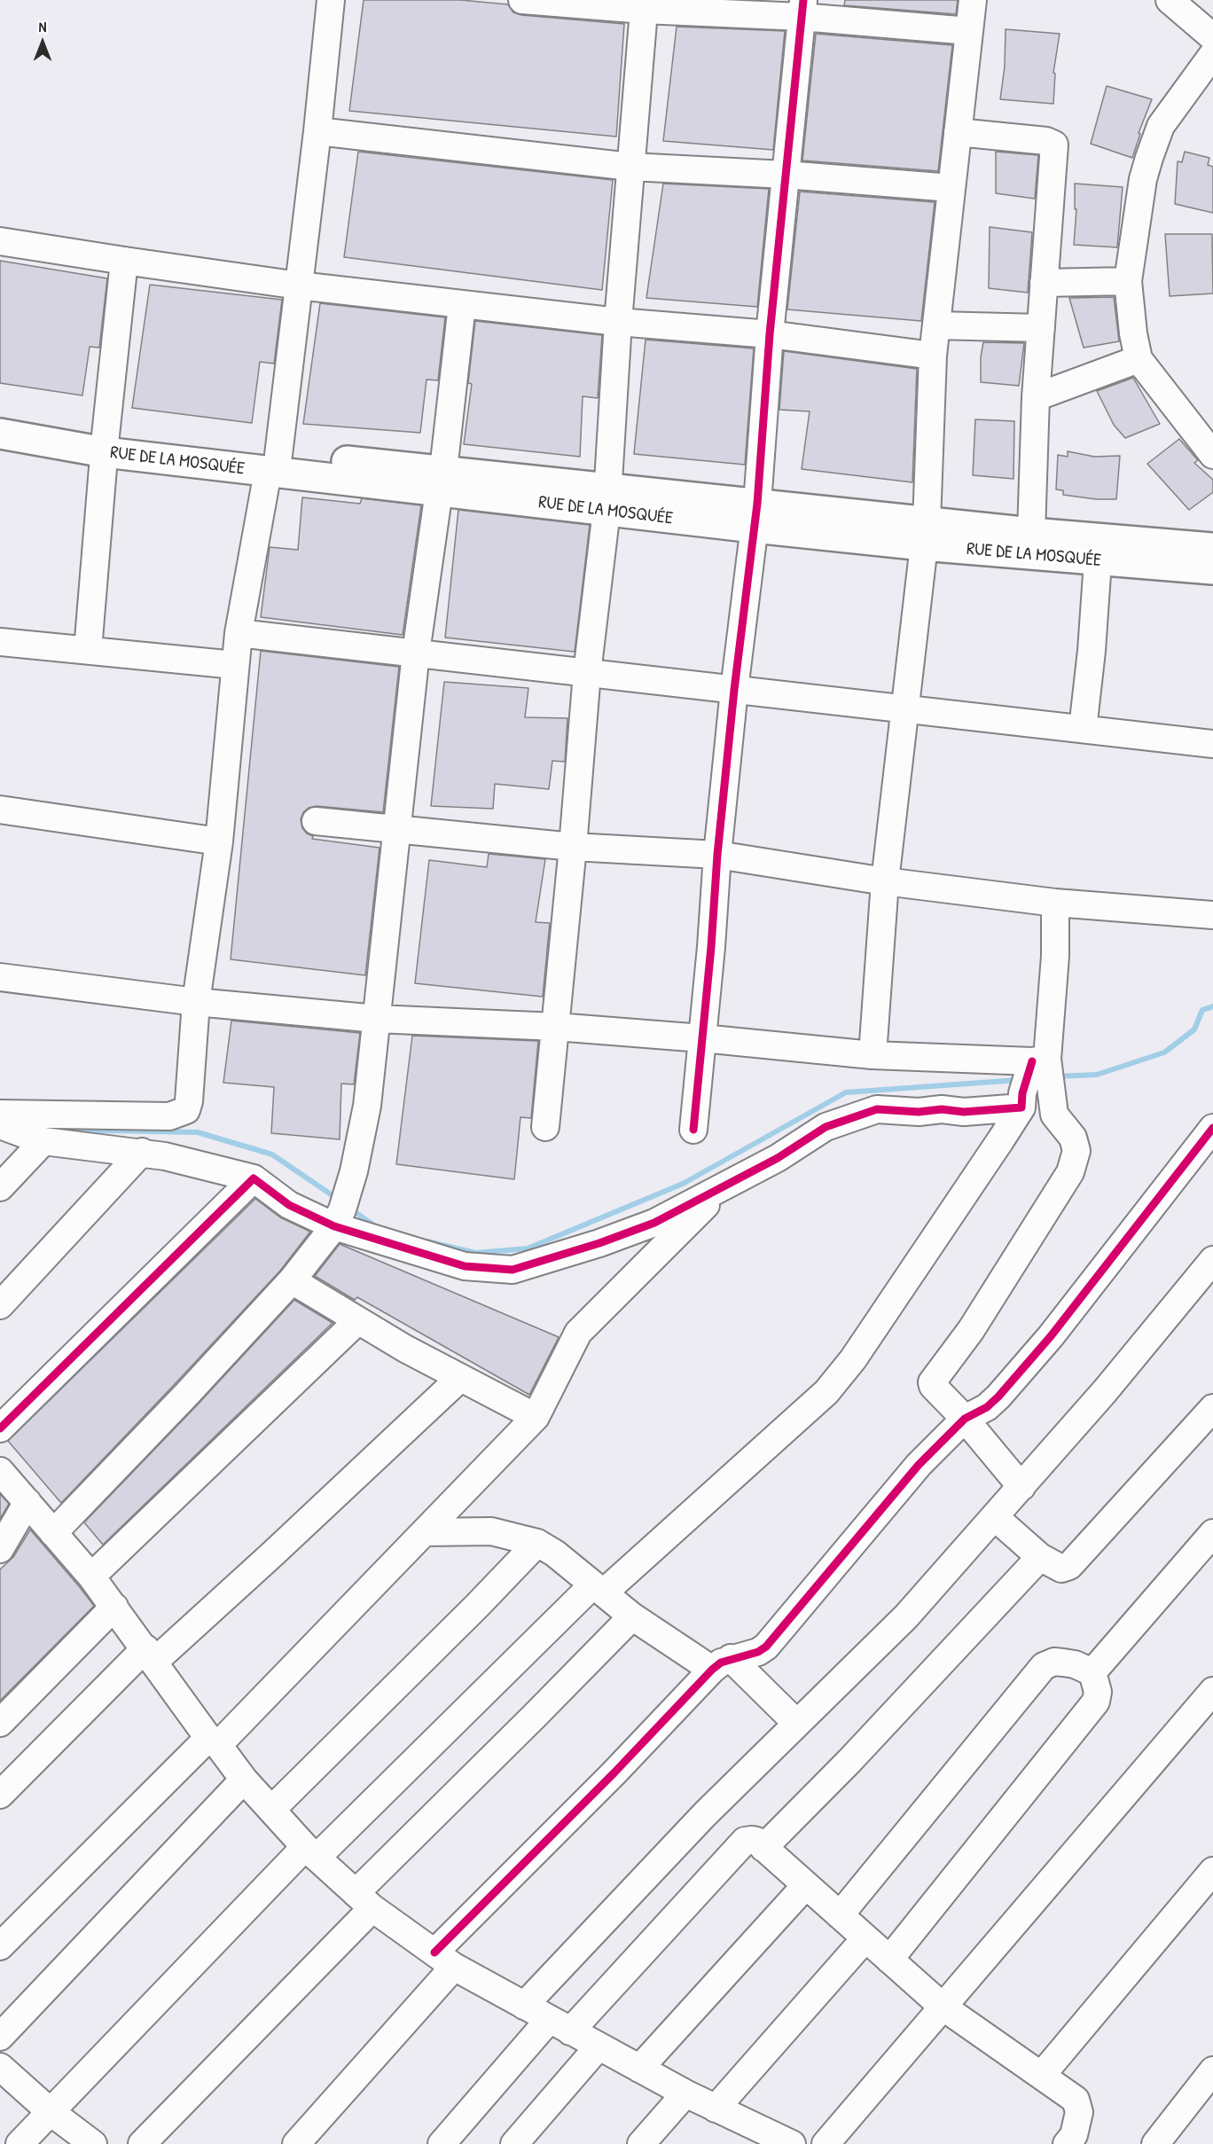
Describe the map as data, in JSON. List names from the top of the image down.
{
  "streets": {
    "main road": ["RUE DE LA MOSQUÉE"]
  },
  "north": "top"
}
